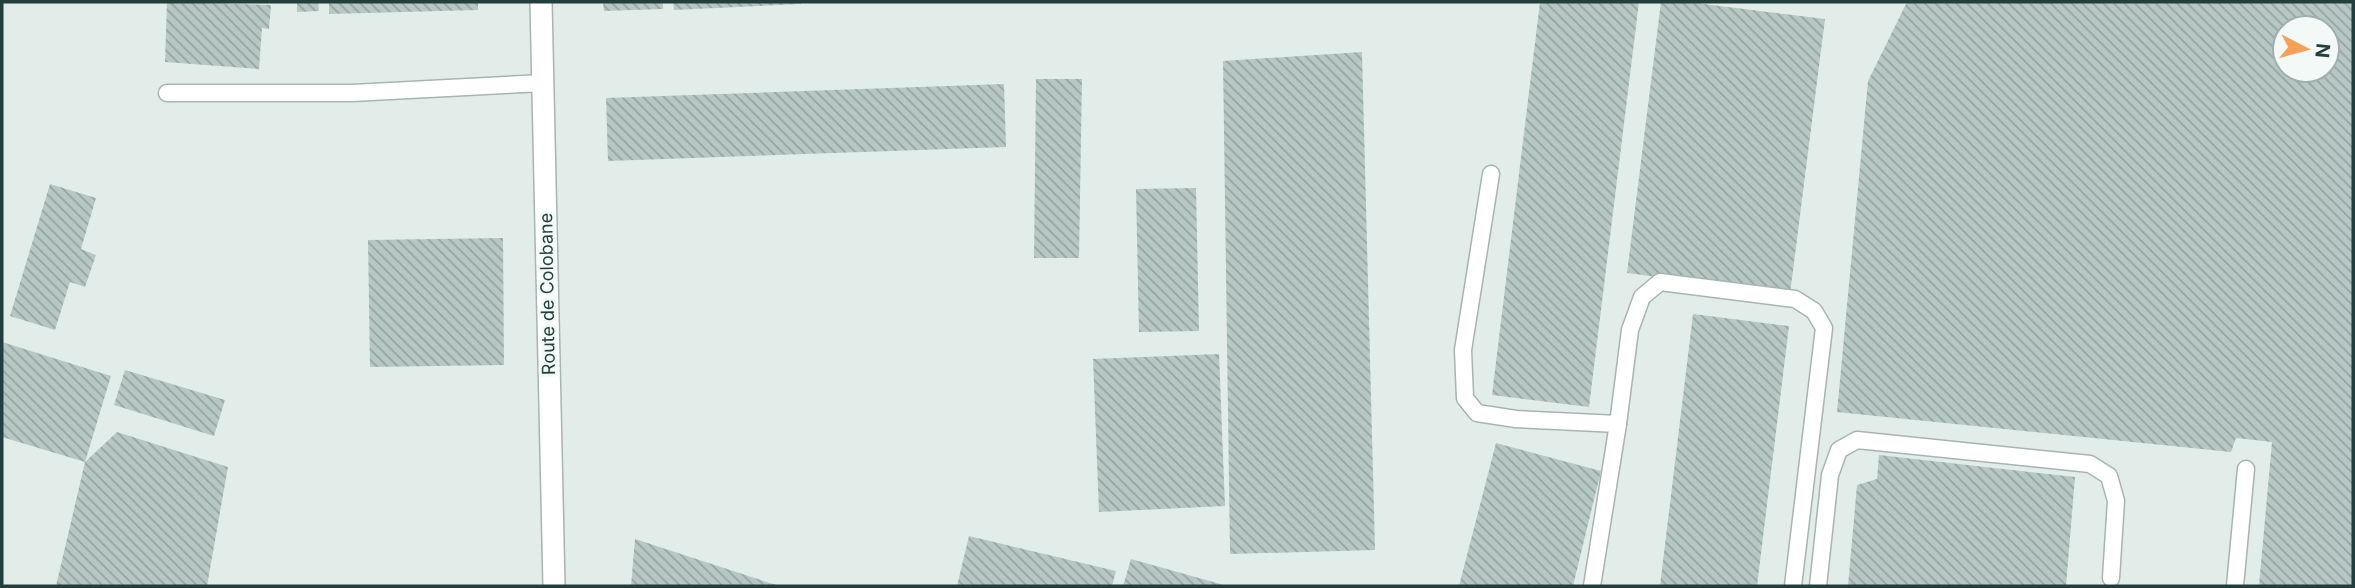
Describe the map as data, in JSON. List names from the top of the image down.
{
  "streets": {
    "street": ["Route de Colobane"]
  },
  "north": "right"
}
